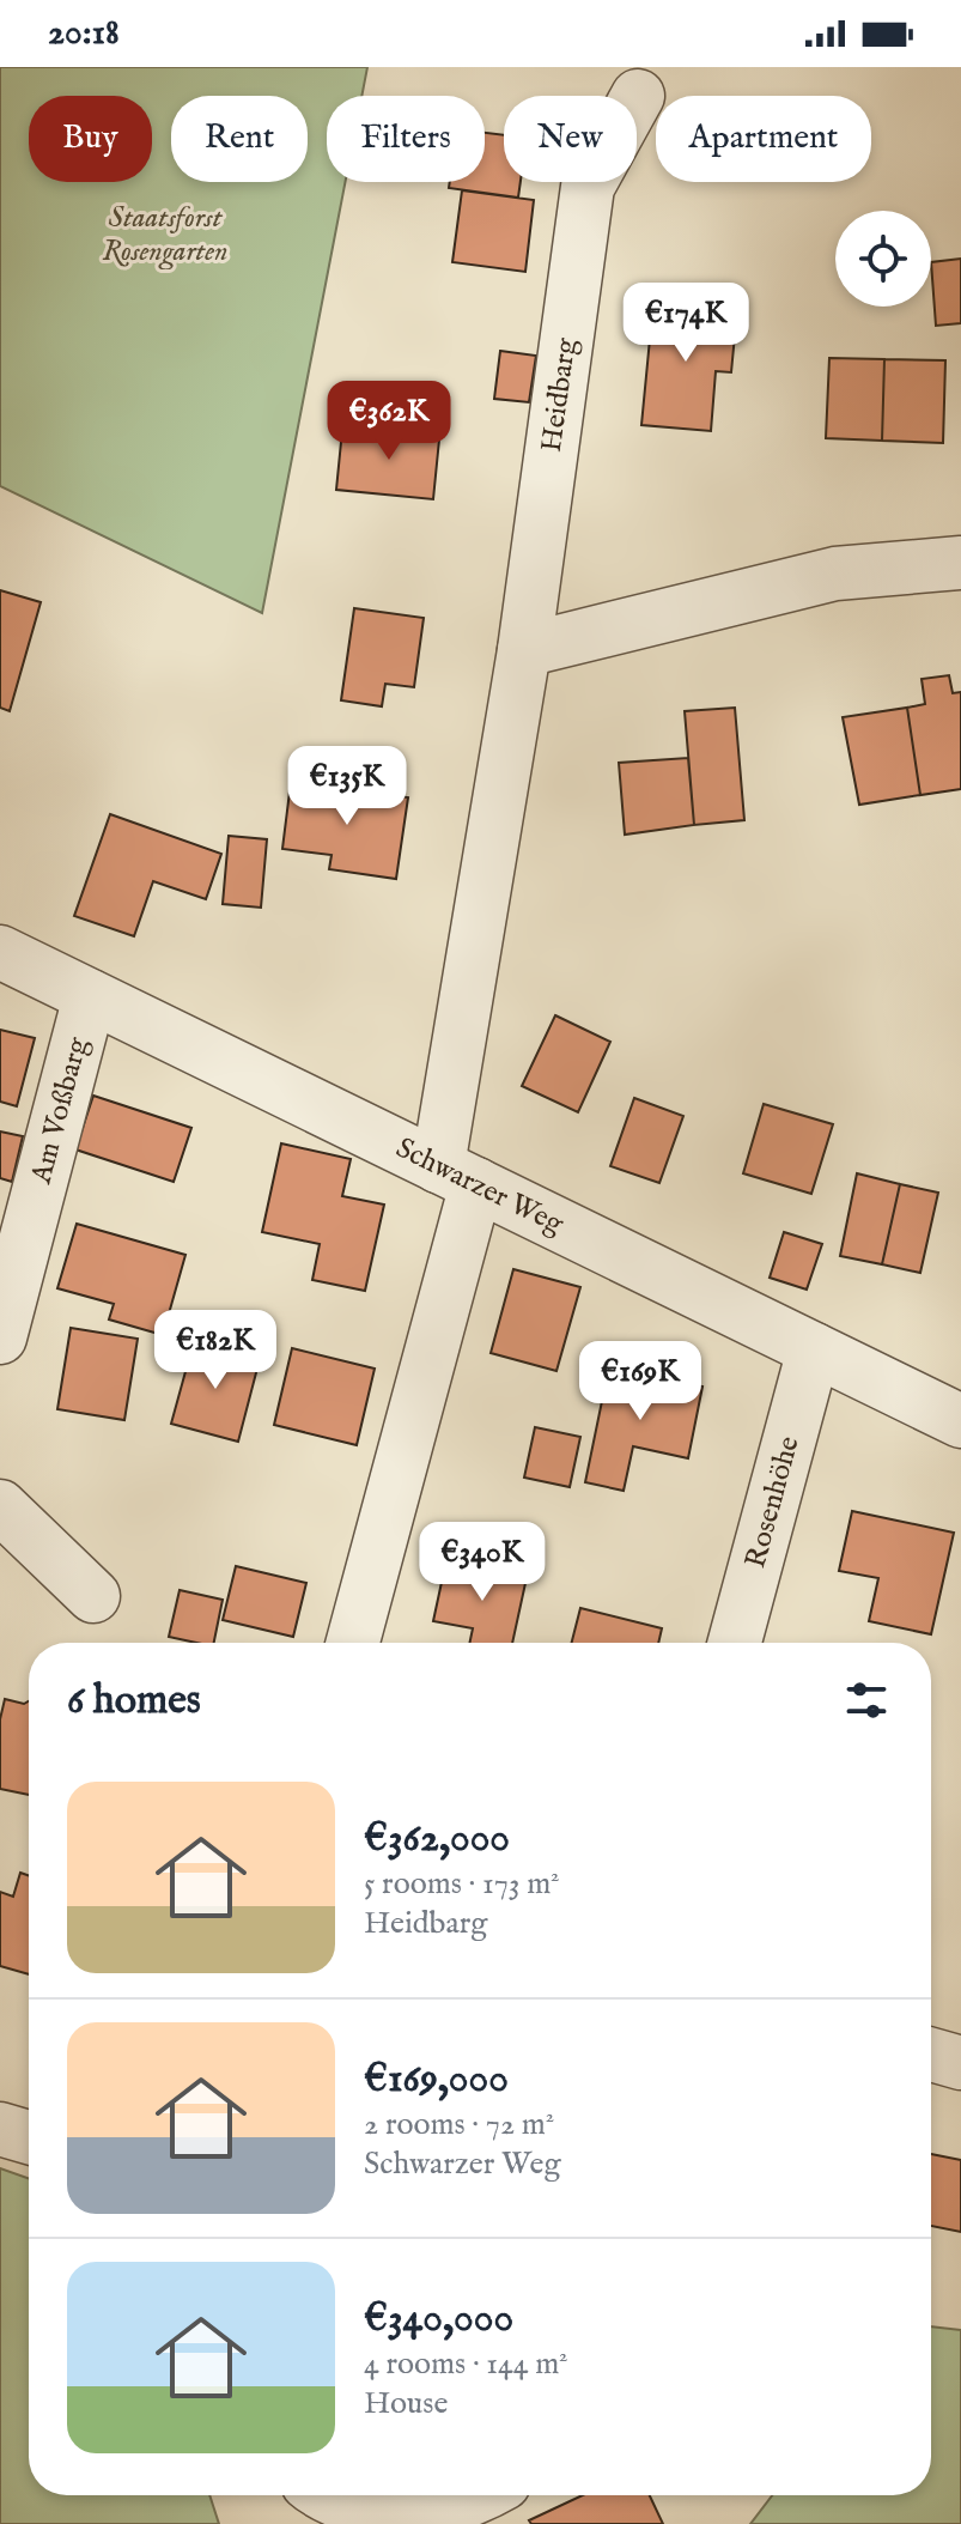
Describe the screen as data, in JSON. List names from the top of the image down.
{
  "streets": {
    "street": [
      "Heidbarg",
      "Am Voßbarg",
      "Schwarzer Weg",
      "Rosenhöhe"
    ]
  },
  "crossings": [
    ["Heidbarg", "Schwarzer Weg"],
    ["Am Voßbarg", "Schwarzer Weg"],
    ["Schwarzer Weg", "Rosenhöhe"]
  ],
  "parks": ["Staatsforst Rosengarten"],
  "page": {
    "status": "20:18",
    "chip": [
      "Buy",
      "Rent",
      "Filters",
      "New",
      "Apartment"
    ],
    "price": [
      "€174K",
      "€362K",
      "€135K",
      "€182K",
      "€169K",
      "€340K"
    ],
    "heading": "6 homes",
    "list": [
      {
        "name": "€362,000",
        "note": "5 rooms · 173 m² · Heidbarg"
      },
      {
        "name": "€169,000",
        "note": "2 rooms · 72 m² · Schwarzer Weg"
      },
      {
        "name": "€340,000",
        "note": "4 rooms · 144 m² · House"
      }
    ]
  }
}
